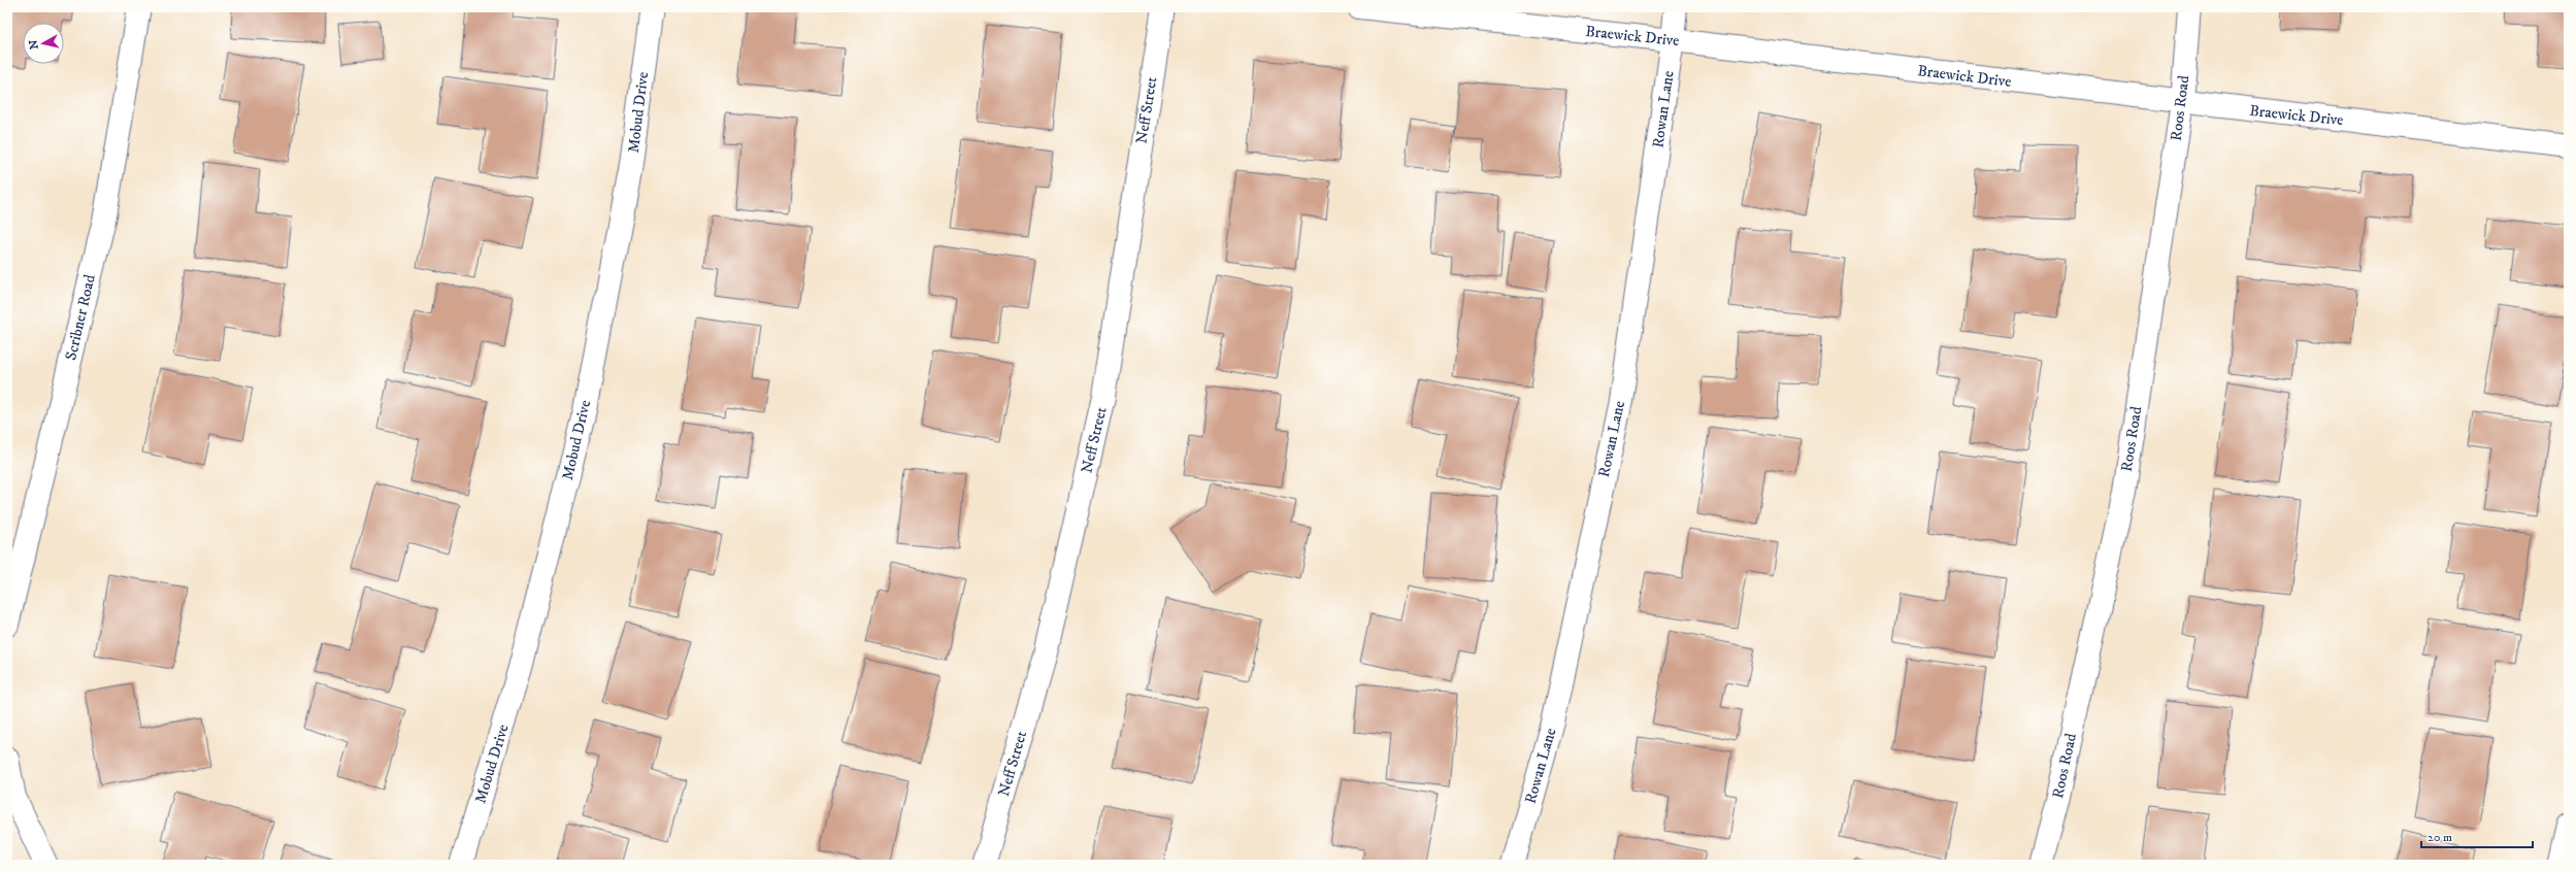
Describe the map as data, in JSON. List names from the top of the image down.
{
  "streets": {
    "street": [
      "Braewick Drive",
      "Roos Road",
      "Rowan Lane",
      "Neff Street",
      "Mobud Drive",
      "Scribner Road"
    ]
  },
  "crossings": [
    ["Braewick Drive", "Roos Road"],
    ["Braewick Drive", "Rowan Lane"]
  ],
  "scale_bar": "20 m",
  "north": "left"
}
